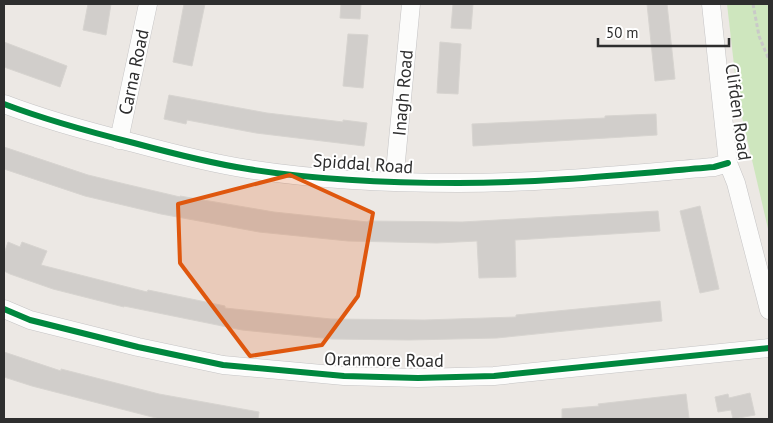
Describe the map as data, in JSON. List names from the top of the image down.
{
  "streets": {
    "street": [
      "Carna Road",
      "Inagh Road",
      "Clifden Road",
      "Spiddal Road",
      "Oranmore Road"
    ]
  },
  "crossings": [
    ["Carna Road", "Spiddal Road"],
    ["Inagh Road", "Spiddal Road"],
    ["Clifden Road", "Spiddal Road"]
  ],
  "scale_bar": "50 m"
}
